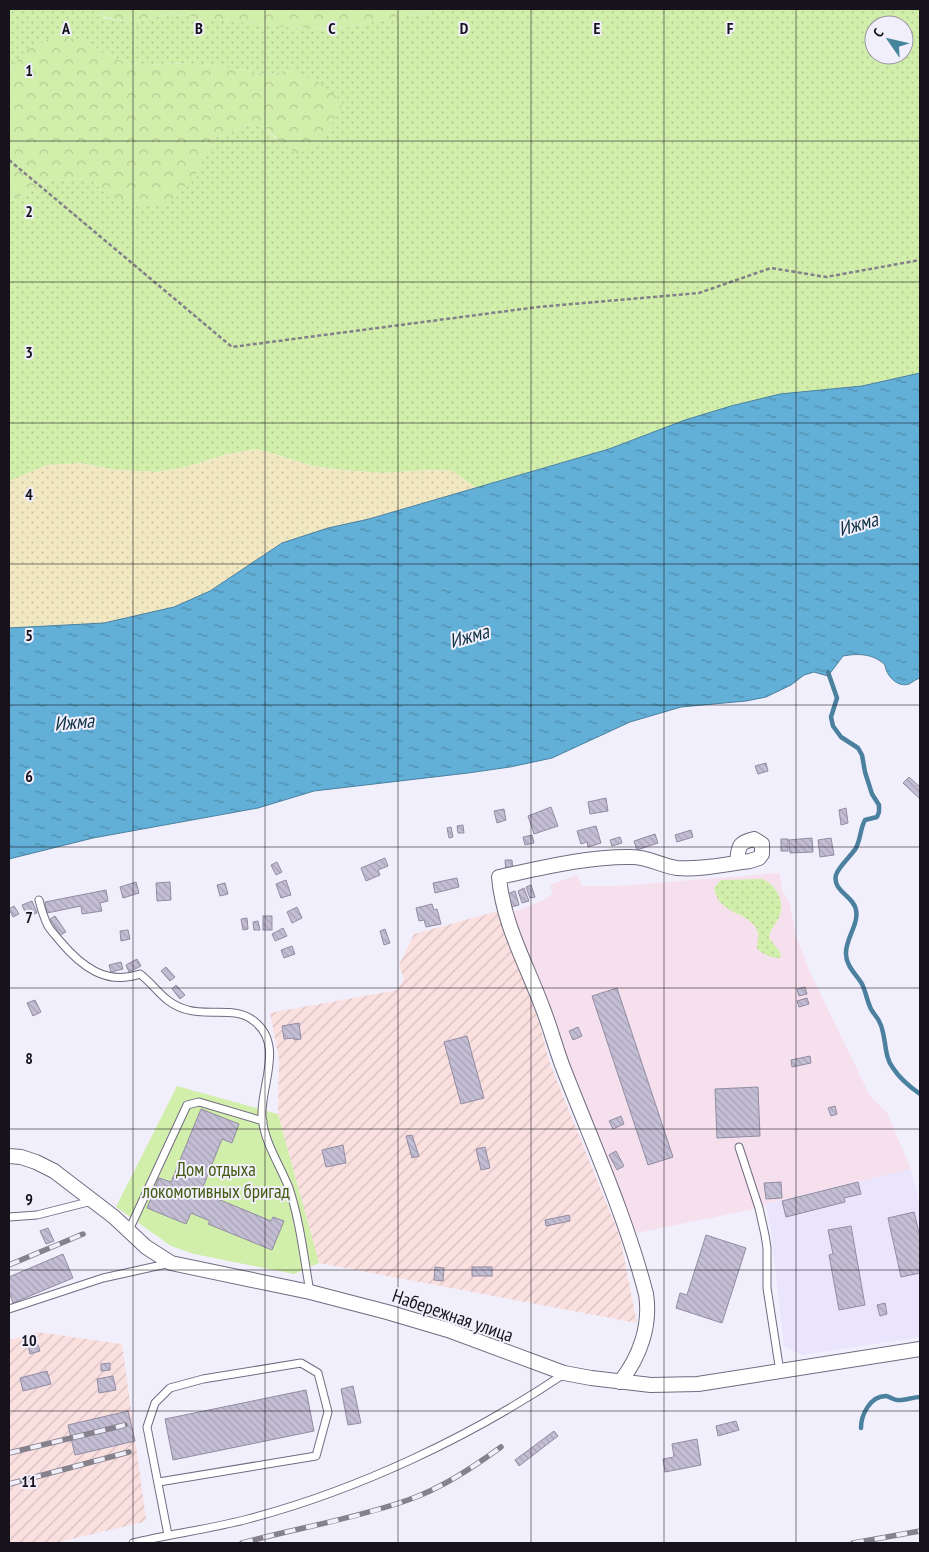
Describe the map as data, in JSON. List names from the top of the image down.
{
  "streets": {
    "street": ["Набережная улица"]
  },
  "water": ["Ижма"],
  "parks": ["Дом отдыха локомотивных бригад"],
  "north": "top left",
  "grid": {
    "columns": [
      "A",
      "B",
      "C",
      "D",
      "E",
      "F"
    ],
    "rows": [
      "1",
      "2",
      "3",
      "4",
      "5",
      "6",
      "7",
      "8",
      "9",
      "10",
      "11"
    ]
  }
}
